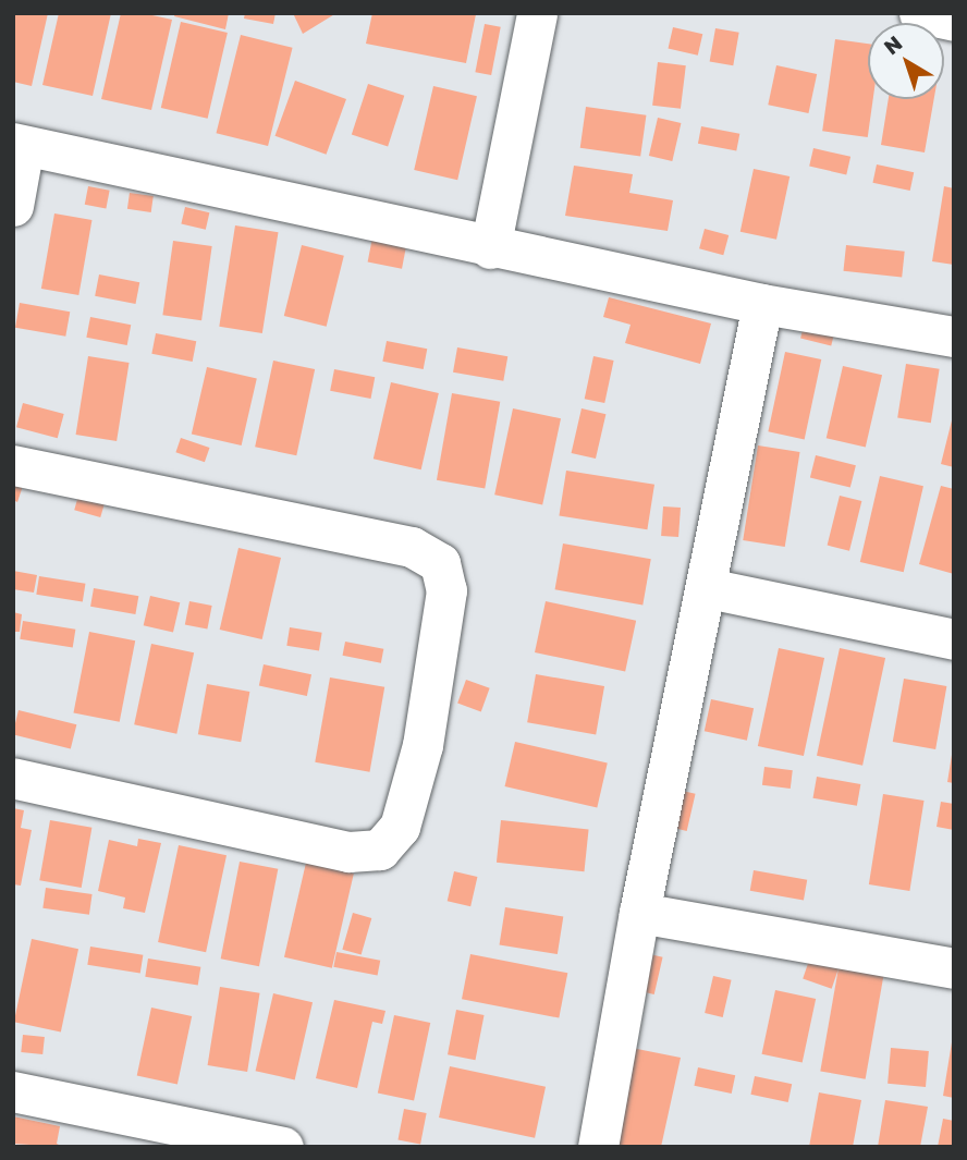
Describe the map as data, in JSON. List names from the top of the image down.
{
  "north": "top left"
}
